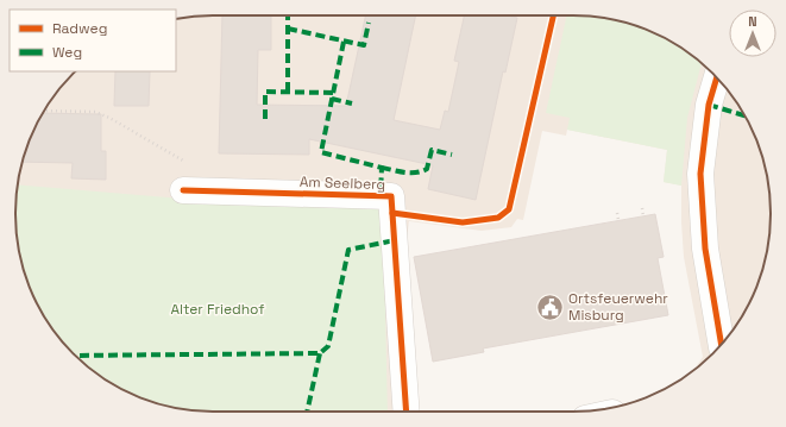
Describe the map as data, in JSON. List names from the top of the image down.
{
  "streets": {
    "street": ["Am Seelberg"]
  },
  "parks": ["Alter Friedhof"],
  "places": {
    "public building": ["Ortsfeuerwehr Misburg"]
  },
  "legend": ["Radweg", "Weg"],
  "north": "top"
}
